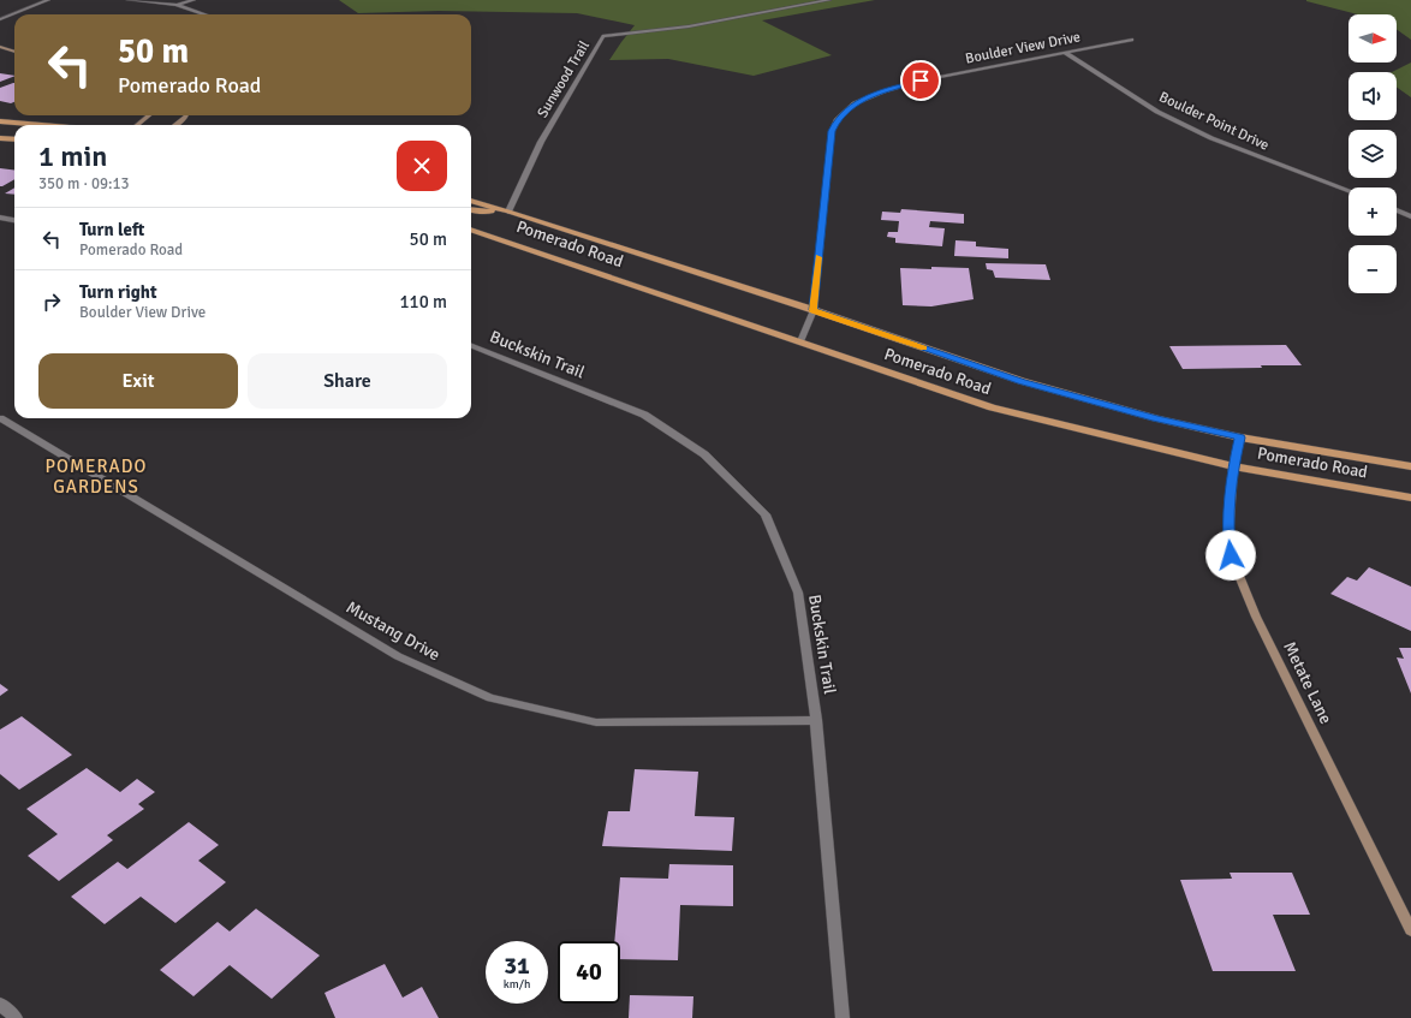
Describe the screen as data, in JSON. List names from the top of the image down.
{
  "streets": {
    "main road": ["Pomerado Road"],
    "street": [
      "Boulder View Drive",
      "Sunwood Trail",
      "Boulder Point Drive",
      "Buckskin Trail",
      "Mustang Drive",
      "Metate Lane"
    ]
  },
  "crossings": [
    ["Boulder View Drive", "Boulder Point Drive"],
    ["Boulder View Drive", "Pomerado Road"],
    ["Sunwood Trail", "Pomerado Road"],
    ["Pomerado Road", "Metate Lane"],
    ["Buckskin Trail", "Mustang Drive"]
  ],
  "districts": ["POMERADO GARDENS"],
  "north": "right",
  "page": {
    "map_buttons": ["+", "−"],
    "turn": ["50 m", "Pomerado Road"],
    "heading": ["1 min", "350 m · 09:13"],
    "list": [
      {
        "name": "Turn left",
        "note": "Pomerado Road",
        "value": "50 m"
      },
      {
        "name": "Turn right",
        "note": "Boulder View Drive",
        "value": "110 m"
      }
    ],
    "buttons": ["Exit", "Share"],
    "speed": "31 km/h",
    "limit": "40"
  }
}
